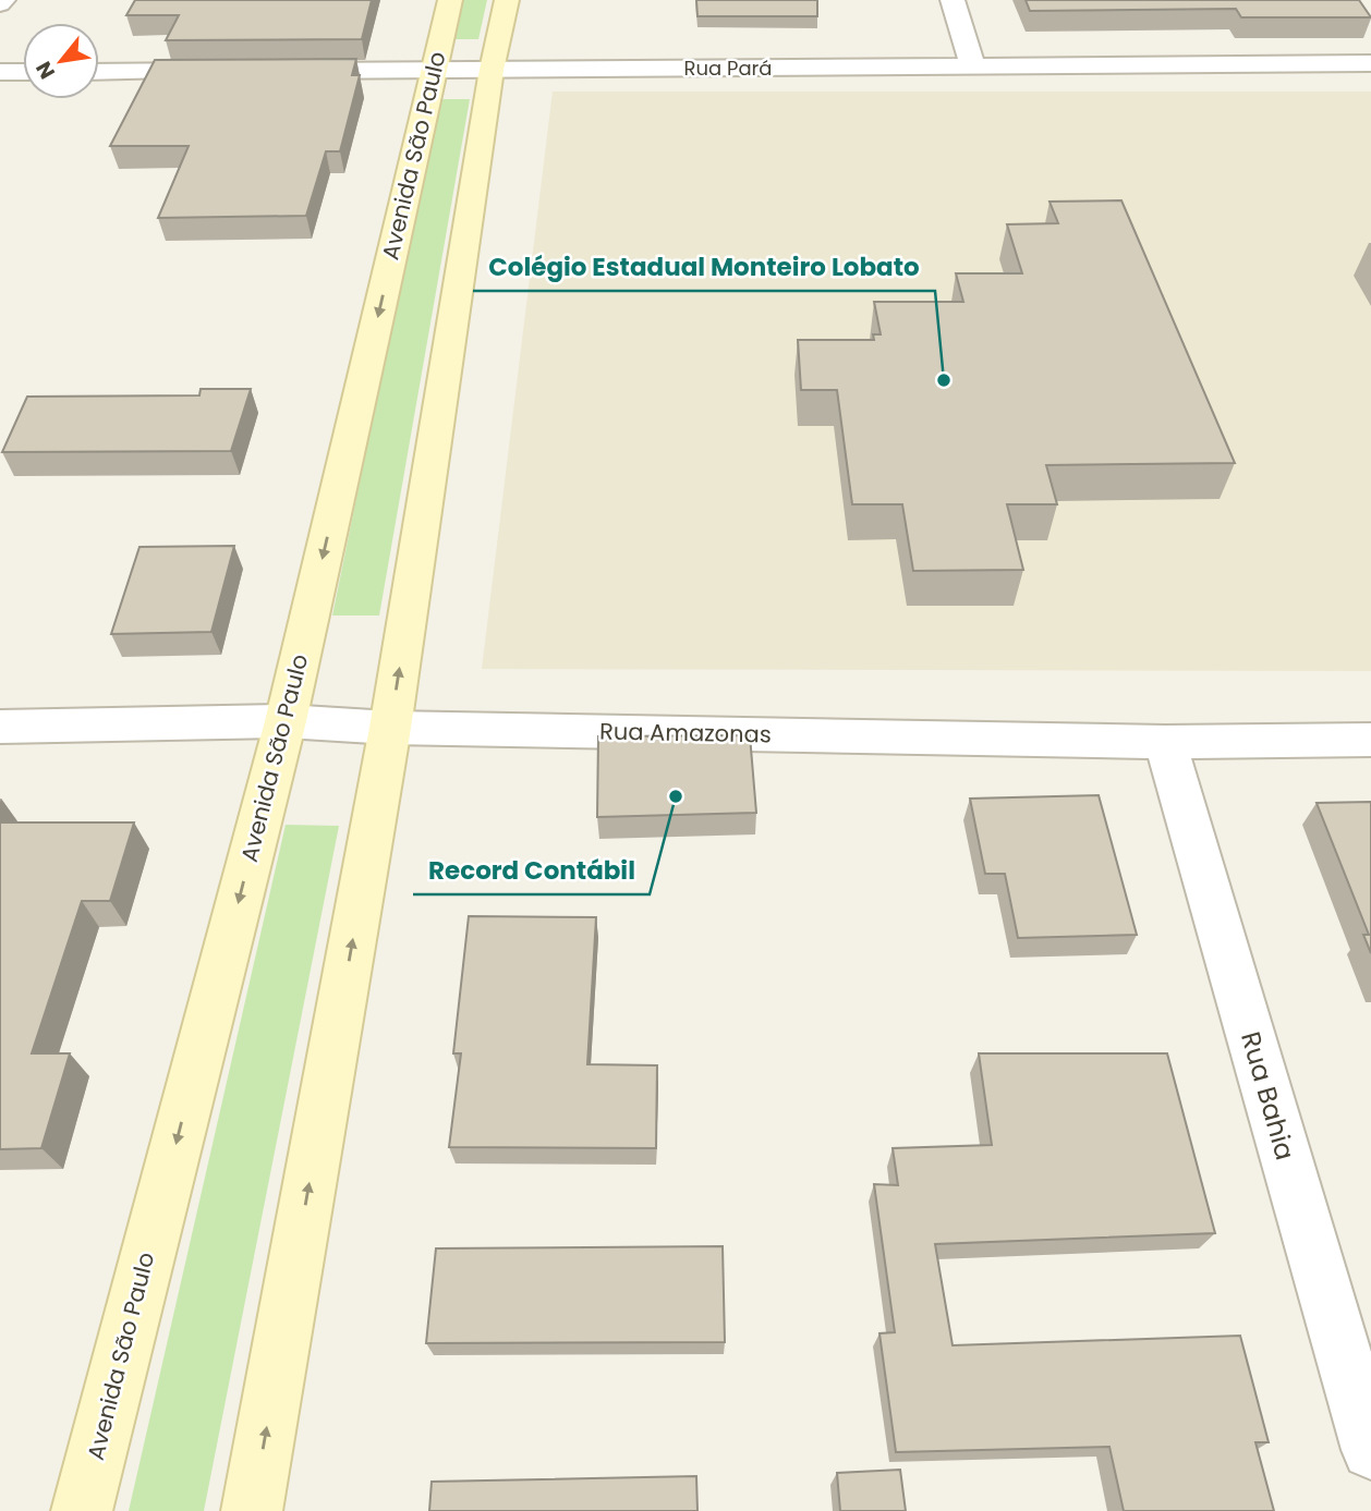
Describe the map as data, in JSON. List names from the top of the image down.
{
  "streets": {
    "street": [
      "Rua Pará",
      "Avenida São Paulo",
      "Rua Amazonas",
      "Rua Bahia"
    ]
  },
  "crossings": [
    ["Rua Pará", "Avenida São Paulo"],
    ["Avenida São Paulo", "Rua Amazonas"],
    ["Rua Amazonas", "Rua Bahia"]
  ],
  "places": ["Colégio Estadual Monteiro Lobato", "Record Contábil"],
  "north": "bottom left"
}
